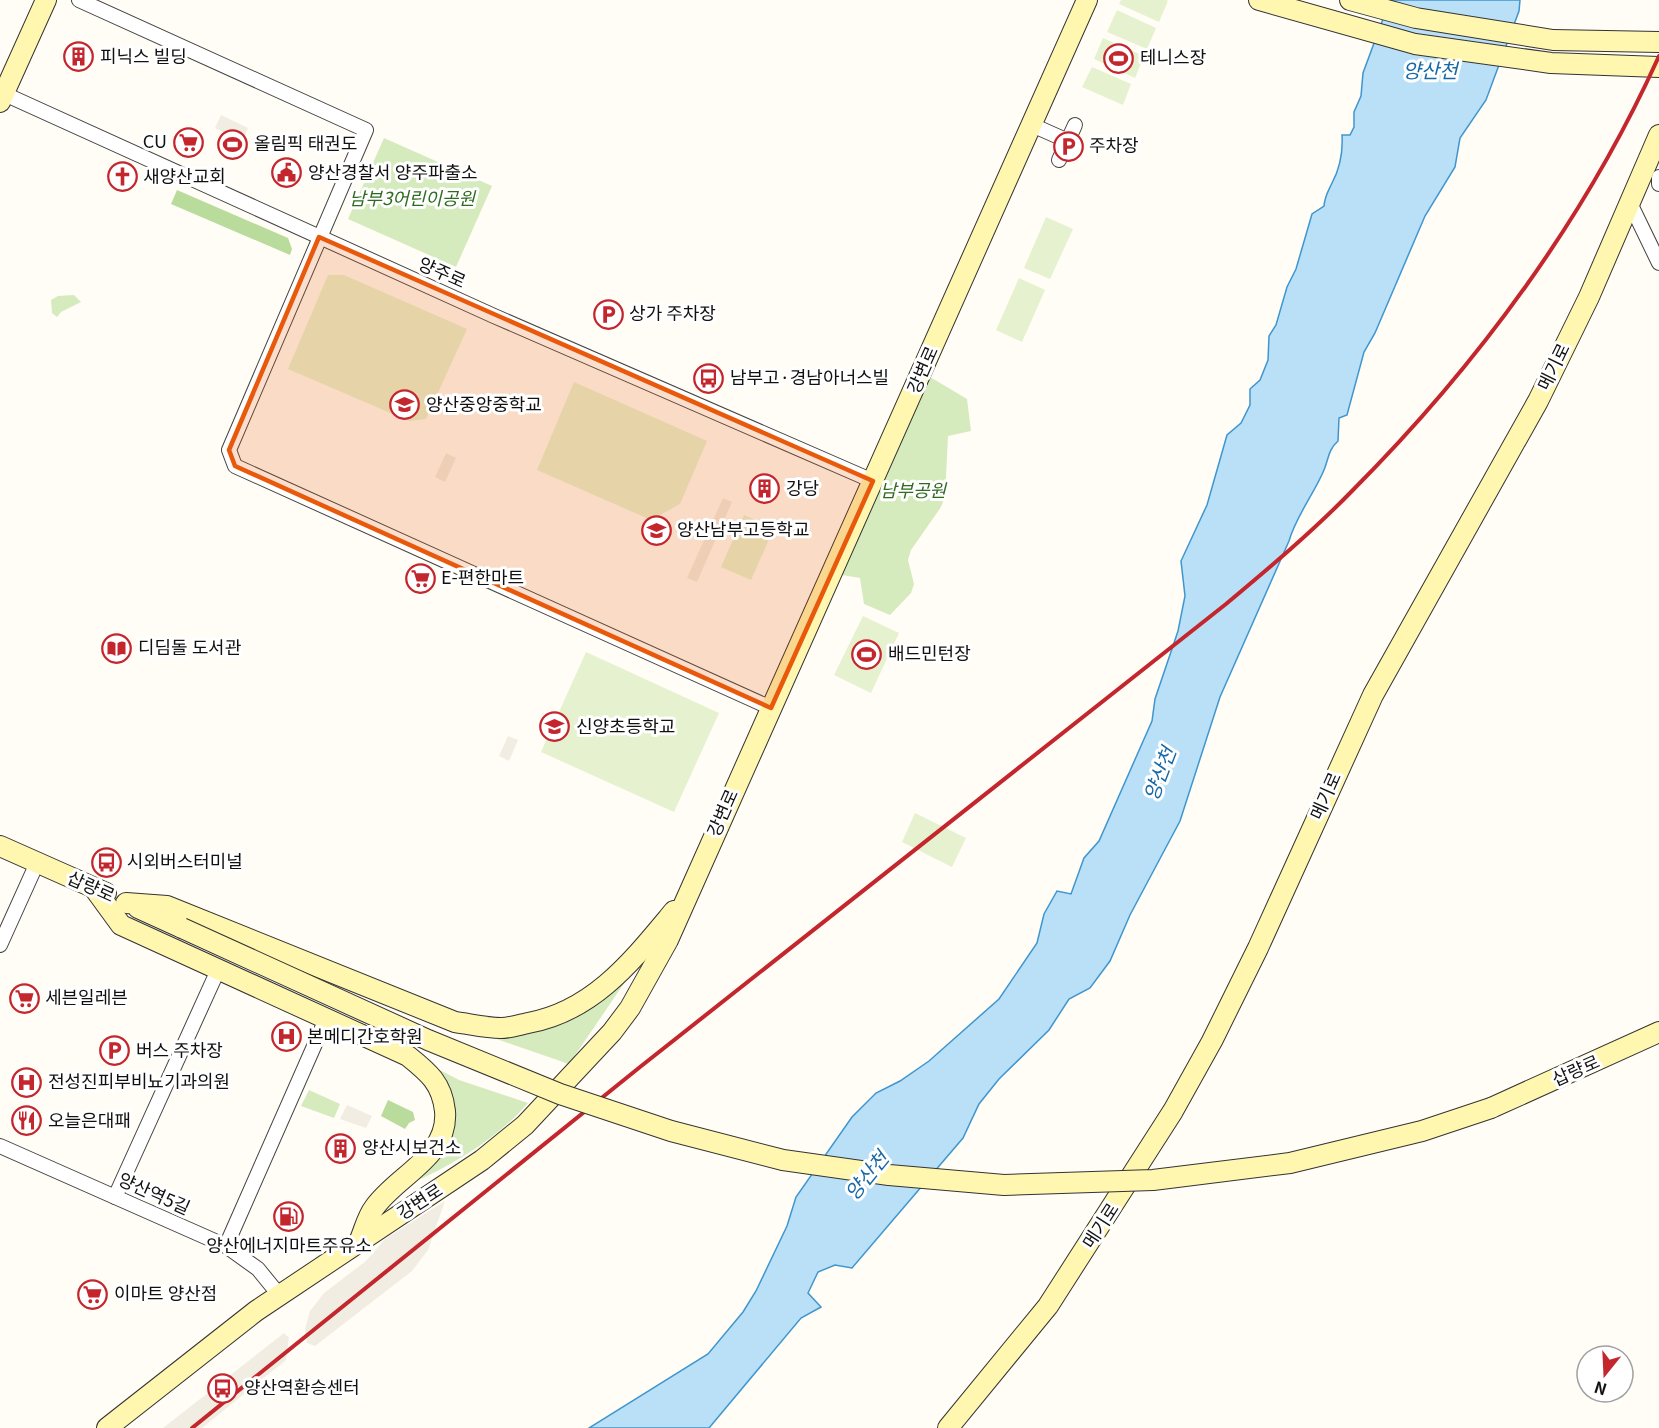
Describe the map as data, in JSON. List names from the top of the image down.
{
  "streets": {
    "street": [
      "양주로",
      "메기로",
      "강변로",
      "삽량로",
      "양산역5길"
    ]
  },
  "crossings": [
    ["양주로", "강변로"],
    ["강변로", "양산역5길"]
  ],
  "water": ["양산천"],
  "parks": ["남부3어린이공원", "남부공원"],
  "places": {
    "building": ["피닉스 빌딩", "강당", "양산시보건소"],
    "sports": ["테니스장", "올림픽 태권도", "배드민턴장"],
    "supermarket": [
      "CU",
      "E-편한마트",
      "세븐일레븐",
      "이마트 양산점"
    ],
    "parking": ["주차장", "상가 주차장", "버스 주차장"],
    "public building": ["양산경찰서 양주파출소"],
    "church": ["새양산교회"],
    "bus stop": ["남부고·경남아너스빌", "시외버스터미널", "양산역환승센터"],
    "school or university": ["양산중앙중학교", "양산남부고등학교", "신양초등학교"],
    "library": ["디딤돌 도서관"],
    "hospital": ["본메디간호학원", "전성진피부비뇨기과의원"],
    "restaurant": ["오늘은대패"],
    "fuel station": ["양산에너지마트주유소"]
  },
  "north": "bottom"
}
